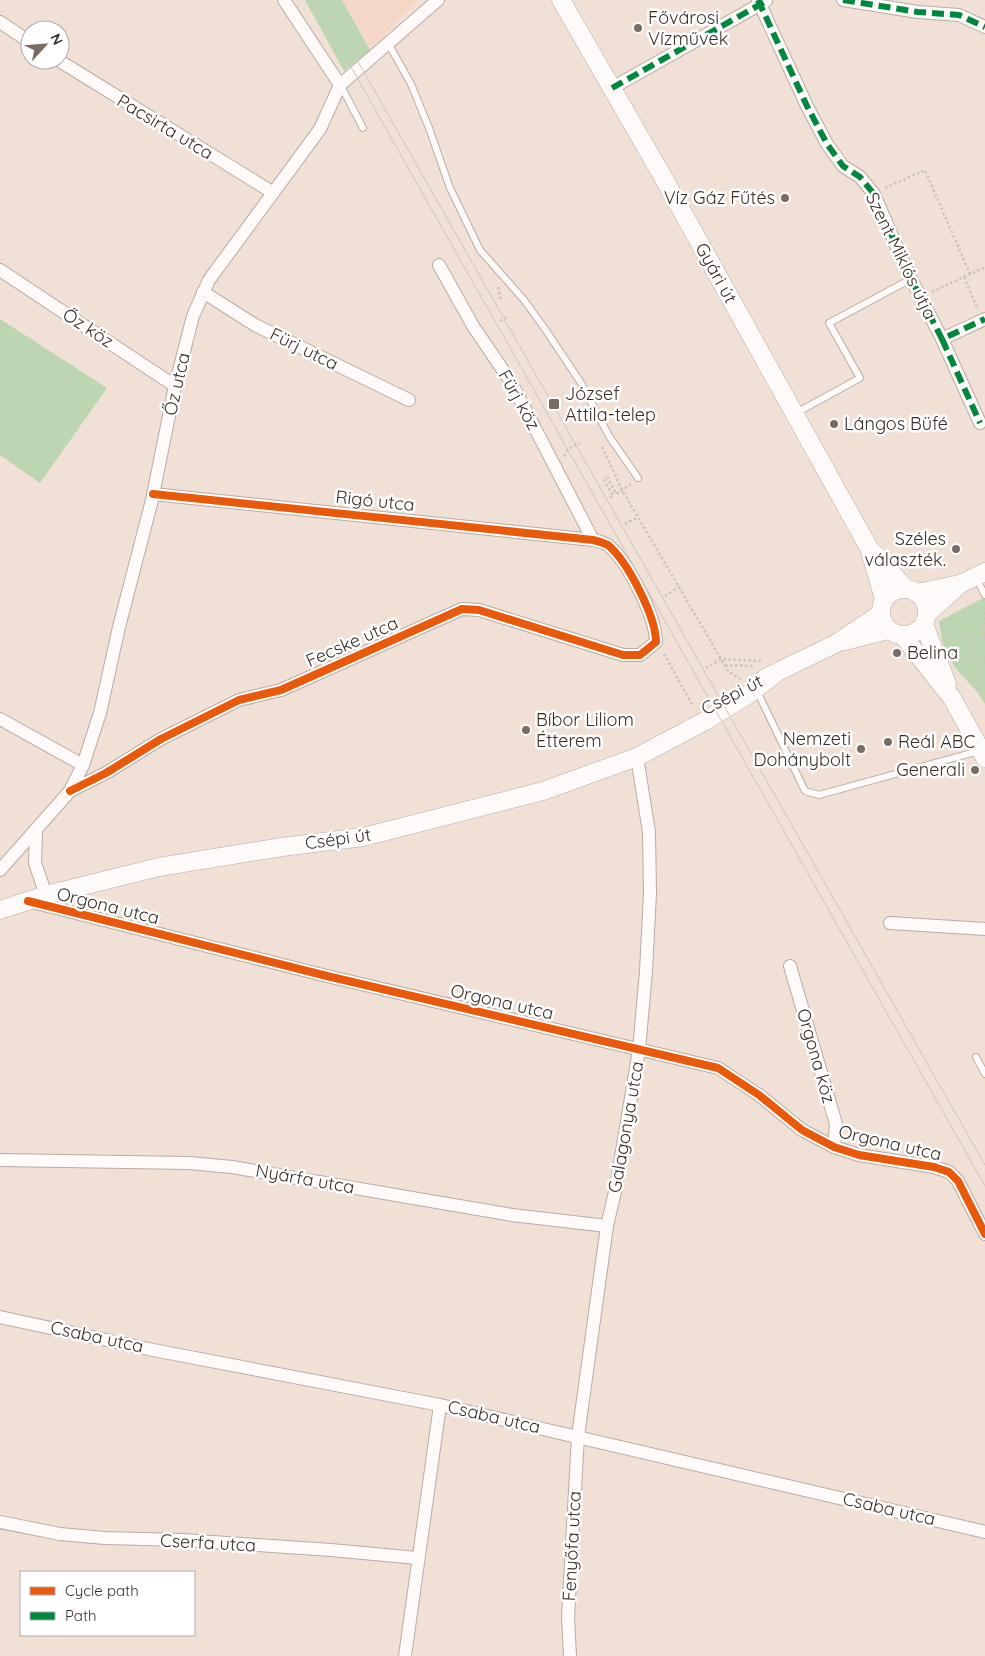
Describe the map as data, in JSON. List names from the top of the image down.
{
  "streets": {
    "street": [
      "Pacsirta utca",
      "Szent Miklós útja",
      "Gyári út",
      "Őz köz",
      "Fürj utca",
      "Őz utca",
      "Fürj köz",
      "Rigó utca",
      "Fecske utca",
      "Csépi út",
      "Orgona utca",
      "Orgona köz",
      "Galagonya utca",
      "Nyárfa utca",
      "Csaba utca",
      "Cserfa utca",
      "Fenyőfa utca"
    ]
  },
  "crossings": [
    ["Pacsirta utca", "Őz utca"],
    ["Gyári út", "Csépi út"],
    ["Őz köz", "Őz utca"],
    ["Fürj utca", "Őz utca"],
    ["Őz utca", "Rigó utca"],
    ["Őz utca", "Fecske utca"],
    ["Fürj köz", "Rigó utca"],
    ["Csépi út", "Orgona utca"],
    ["Csépi út", "Galagonya utca"],
    ["Orgona utca", "Orgona köz"],
    ["Orgona utca", "Galagonya utca"],
    ["Galagonya utca", "Nyárfa utca"],
    ["Galagonya utca", "Csaba utca"],
    ["Galagonya utca", "Fenyőfa utca"],
    ["Csaba utca", "Fenyőfa utca"]
  ],
  "places": {
    "other": [
      "Fővárosi Vízművek",
      "Víz Gáz Fűtés",
      "Lángos Büfé",
      "Széles választék.",
      "Belina",
      "Bíbor Liliom Étterem",
      "Reál ABC",
      "Nemzeti Dohánybolt",
      "Generali"
    ],
    "transit": ["József Attila-telep"]
  },
  "legend": ["Cycle path", "Path"],
  "north": "top right"
}
